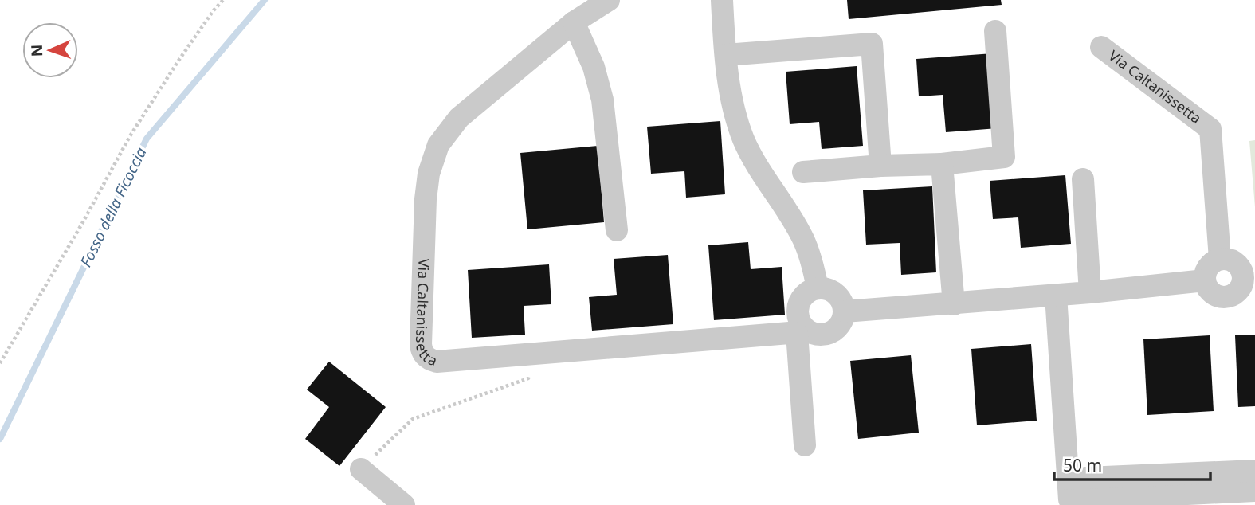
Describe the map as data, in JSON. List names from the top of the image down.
{
  "streets": {
    "street": ["Via Caltanissetta"]
  },
  "water": ["Fosso della Ficoccia"],
  "scale_bar": "50 m",
  "north": "left"
}
